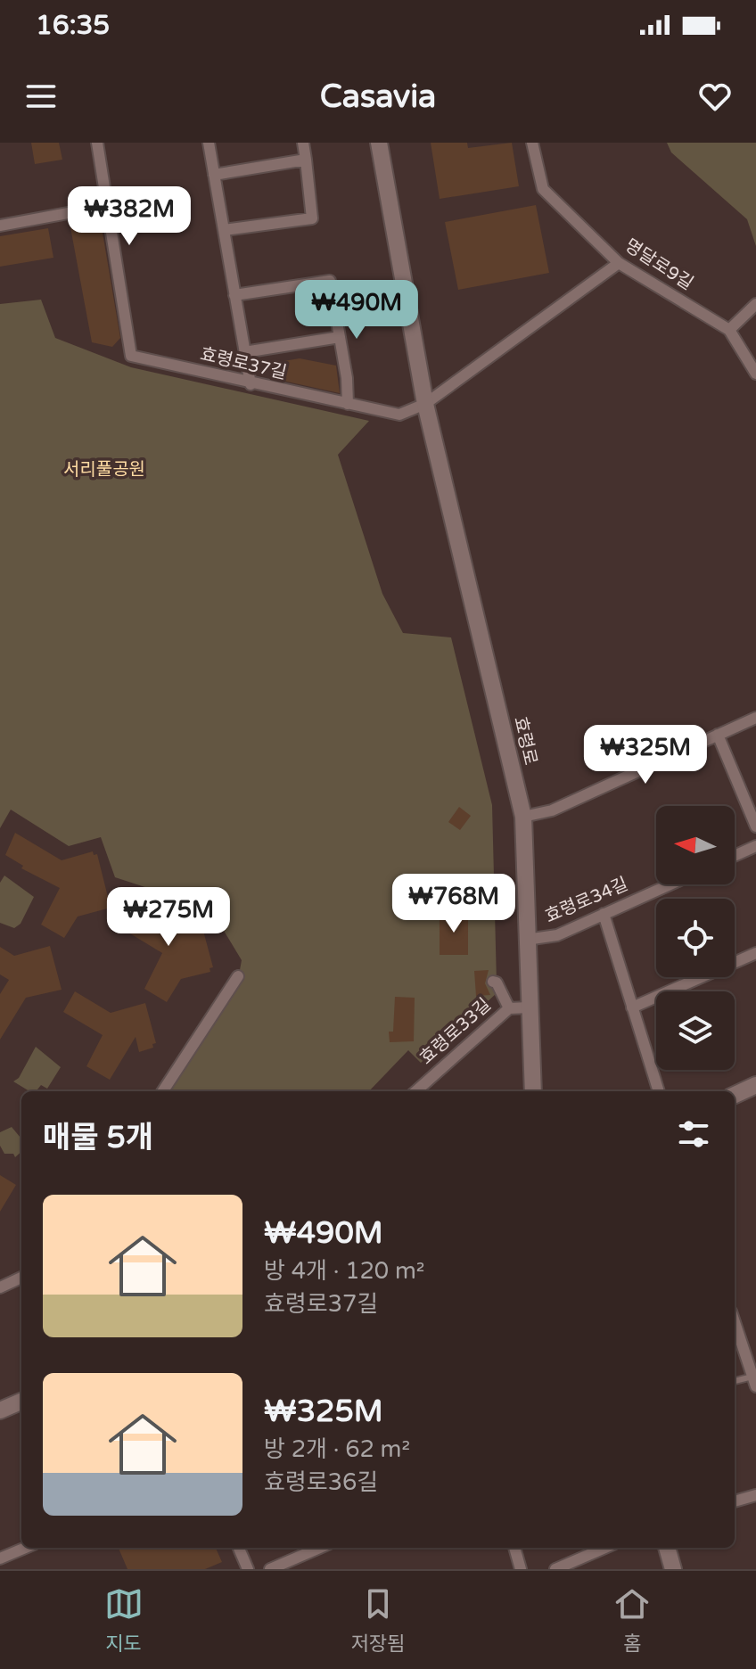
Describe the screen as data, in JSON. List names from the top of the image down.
{
  "streets": {
    "main road": ["효령로"],
    "street": [
      "명달로9길",
      "효령로37길",
      "효령로34길",
      "효령로33길"
    ]
  },
  "crossings": [
    ["효령로37길", "효령로"],
    ["효령로", "효령로34길"],
    ["효령로", "효령로33길"]
  ],
  "parks": ["서리풀공원"],
  "north": "left",
  "page": {
    "status": "16:35",
    "header": "Casavia",
    "price": [
      "₩382M",
      "₩490M",
      "₩325M",
      "₩768M",
      "₩275M"
    ],
    "heading": "매물 5개",
    "list": [
      {
        "name": "₩490M",
        "note": "방 4개 · 120 m² · 효령로37길"
      },
      {
        "name": "₩325M",
        "note": "방 2개 · 62 m² · 효령로36길"
      }
    ],
    "tabs": ["지도", "저장됨", "홈"]
  }
}
